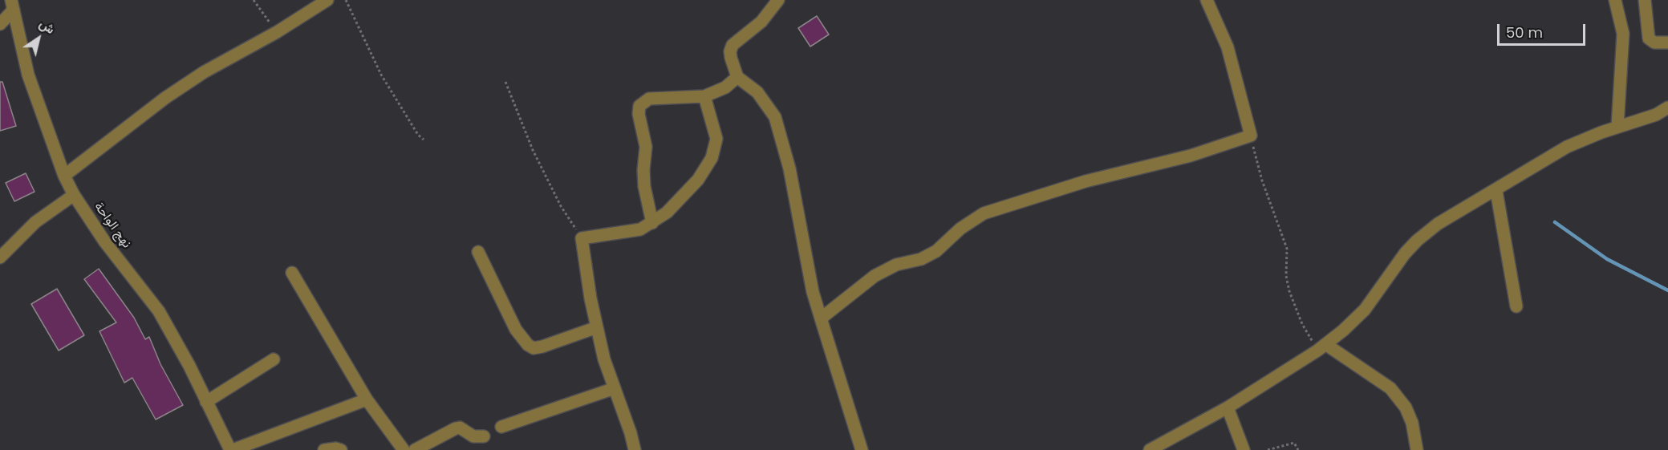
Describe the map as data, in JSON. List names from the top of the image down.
{
  "streets": {
    "street": ["نهج الواحة"]
  },
  "scale_bar": "50 m",
  "north": "top right"
}
